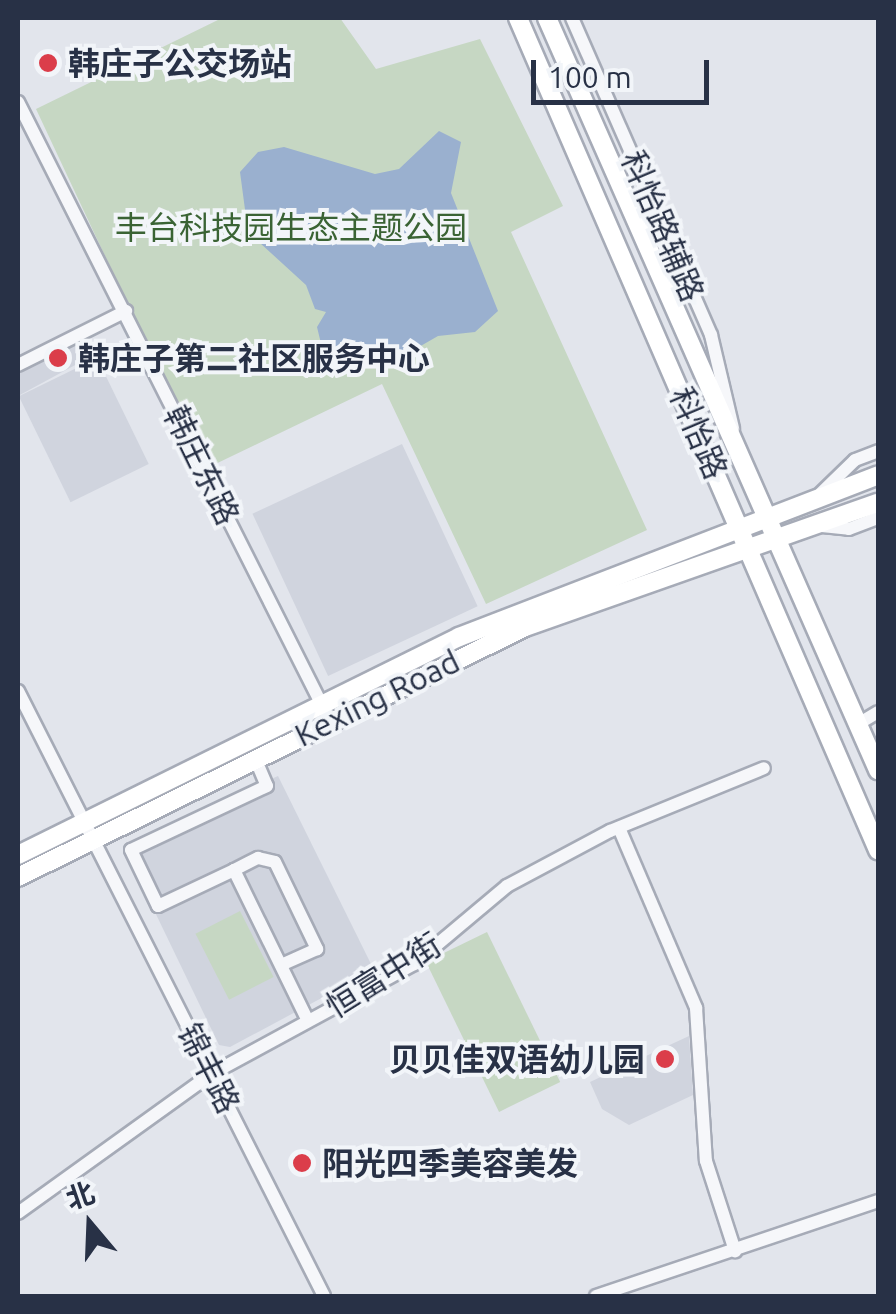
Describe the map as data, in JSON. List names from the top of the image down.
{
  "streets": {
    "main road": ["科怡路", "Kexing Road"],
    "street": [
      "科怡路辅路",
      "韩庄东路",
      "恒富中街",
      "锦丰路"
    ]
  },
  "crossings": [
    ["科怡路辅路", "科怡路"],
    ["科怡路", "Kexing Road"],
    ["韩庄东路", "Kexing Road"],
    ["Kexing Road", "锦丰路"],
    ["恒富中街", "锦丰路"]
  ],
  "parks": ["丰台科技园生态主题公园"],
  "places": [
    "韩庄子公交场站",
    "韩庄子第二社区服务中心",
    "贝贝佳双语幼儿园",
    "阳光四季美容美发"
  ],
  "scale_bar": "100 m",
  "north": "top"
}
